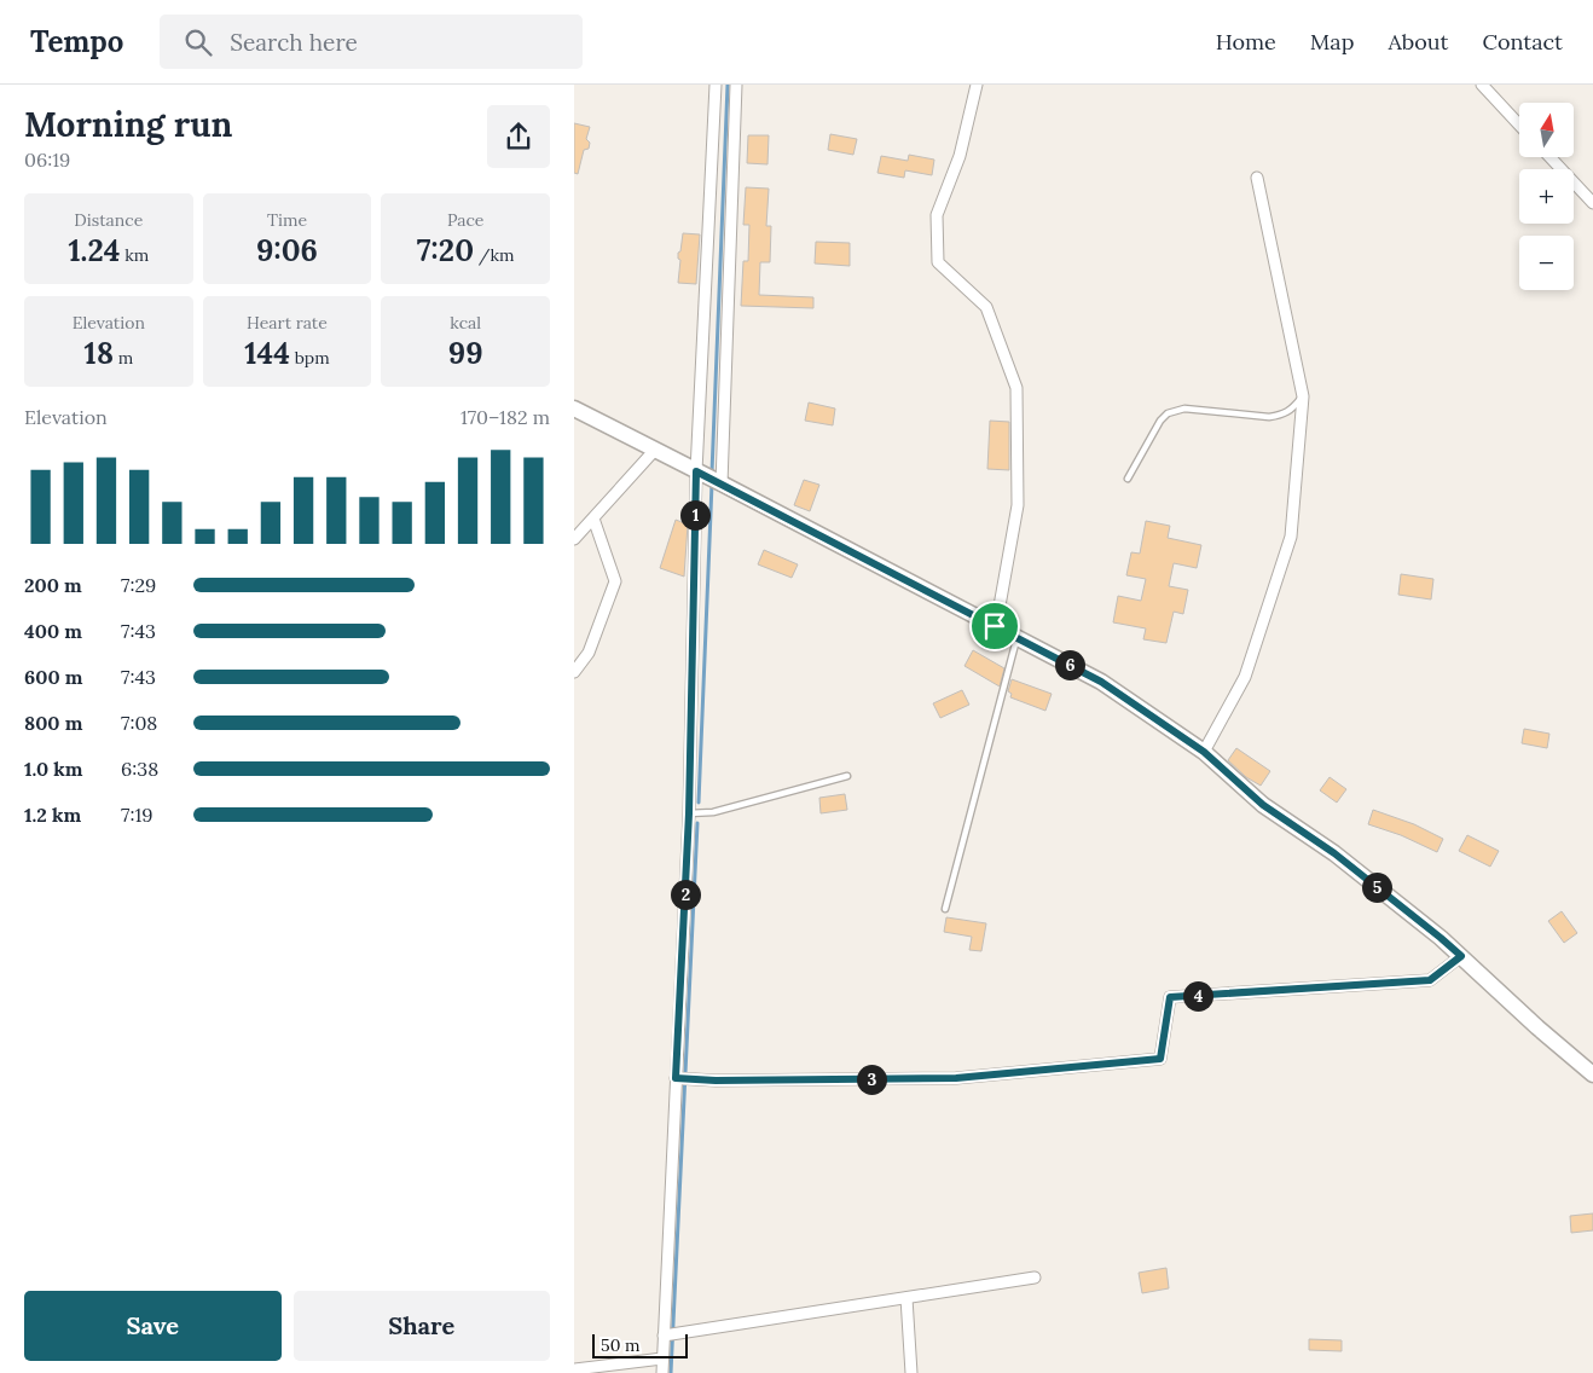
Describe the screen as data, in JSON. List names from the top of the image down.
{
  "scale_bar": "50 m",
  "north": "top",
  "page": {
    "header": "Tempo",
    "search": "Search here",
    "nav": [
      "Home",
      "Map",
      "About",
      "Contact"
    ],
    "heading": ["Morning run", "06:19"],
    "map_buttons": ["+", "−"],
    "stats": [
      ["Distance", "1.24 km"],
      ["Time", "9:06"],
      ["Pace", "7:20 /km"],
      ["Elevation", "18 m"],
      ["Heart rate", "144 bpm"],
      ["kcal", "99"]
    ],
    "chart": ["Elevation", "170–182 m"],
    "pins": [
      "1",
      "6",
      "5",
      "2",
      "4",
      "3"
    ],
    "list": [
      {
        "name": "200 m",
        "note": "7:29"
      },
      {
        "name": "400 m",
        "note": "7:43"
      },
      {
        "name": "600 m",
        "note": "7:43"
      },
      {
        "name": "800 m",
        "note": "7:08"
      },
      {
        "name": "1.0 km",
        "note": "6:38"
      },
      {
        "name": "1.2 km",
        "note": "7:19"
      }
    ],
    "buttons": ["Save", "Share"],
    "scale": "50 m"
  }
}
